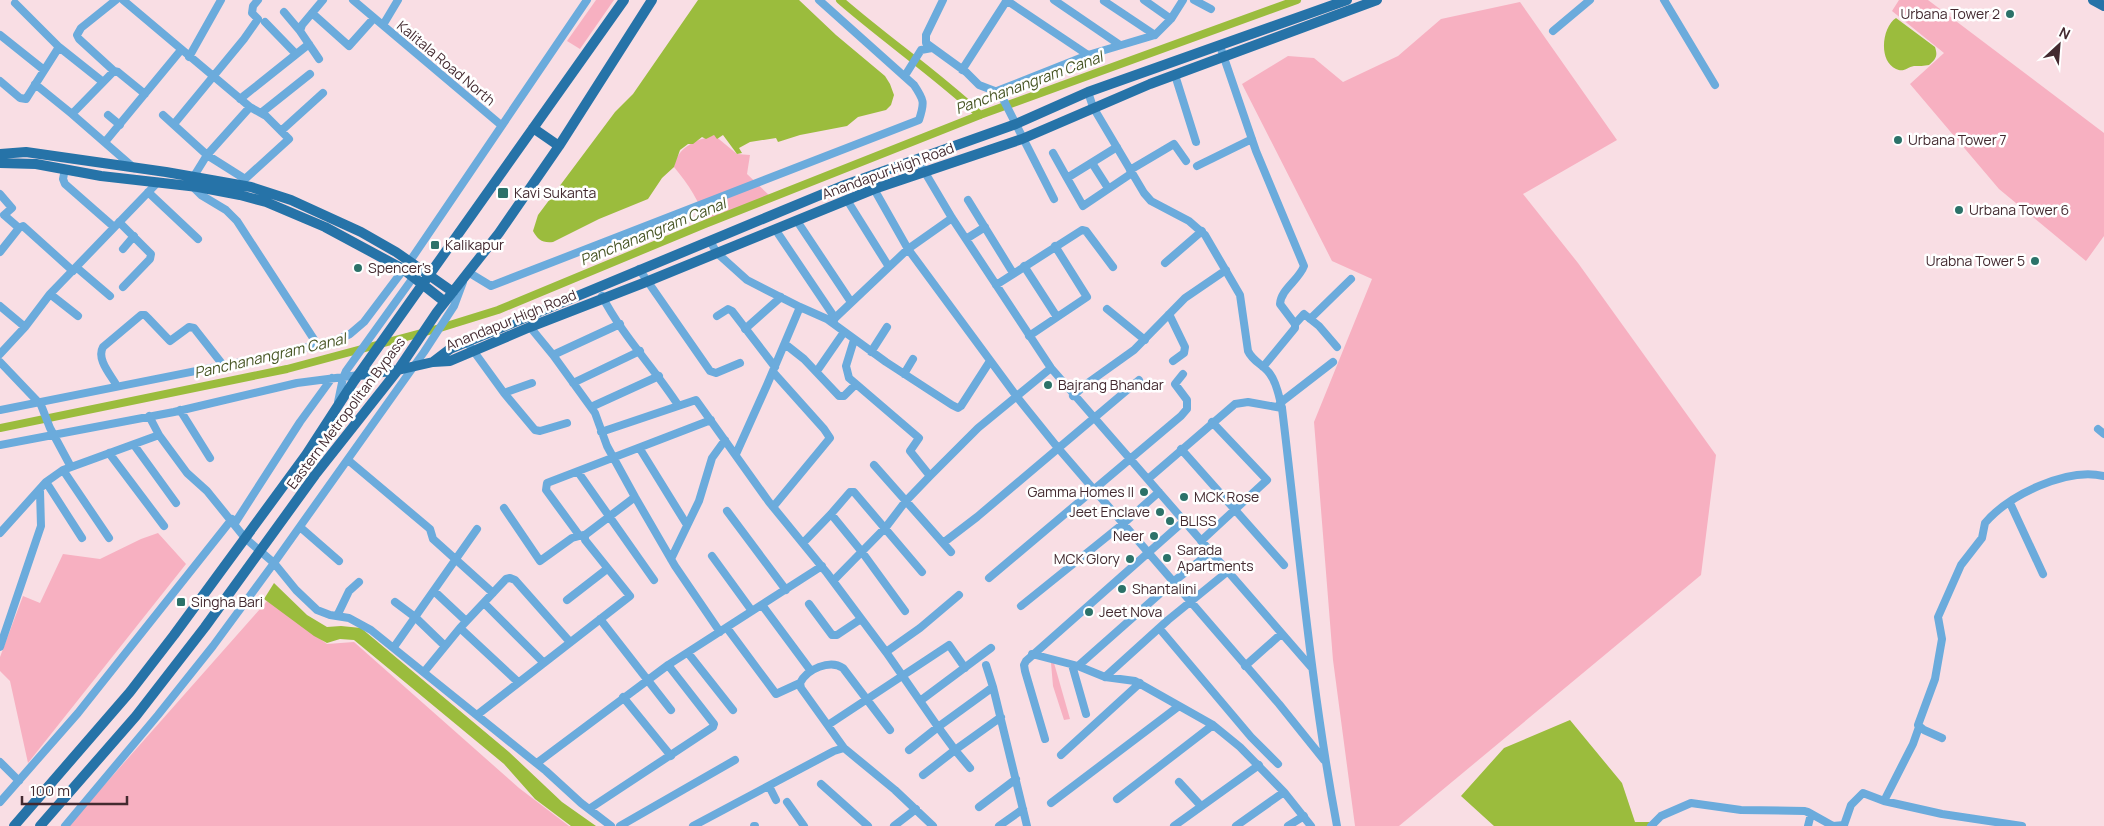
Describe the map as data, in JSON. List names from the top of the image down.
{
  "streets": {
    "main road": ["Anandapur High Road", "Eastern Metropolitan Bypass"],
    "street": ["Kalitala Road North"]
  },
  "water": ["Panchanangram Canal"],
  "places": {
    "other": [
      "Urbana Tower 2",
      "Urbana Tower 7",
      "Urbana Tower 6",
      "Urabna Tower 5",
      "Spencer's",
      "Bajrang Bhandar",
      "Gamma Homes II",
      "MCK Rose",
      "Jeet Enclave",
      "BLISS",
      "Neer",
      "Sarada Apartments",
      "MCK Glory",
      "Shantalini",
      "Jeet Nova"
    ],
    "transit": ["Kavi Sukanta", "Kalikapur", "Singha Bari"]
  },
  "scale_bar": "100 m",
  "north": "top right"
}
